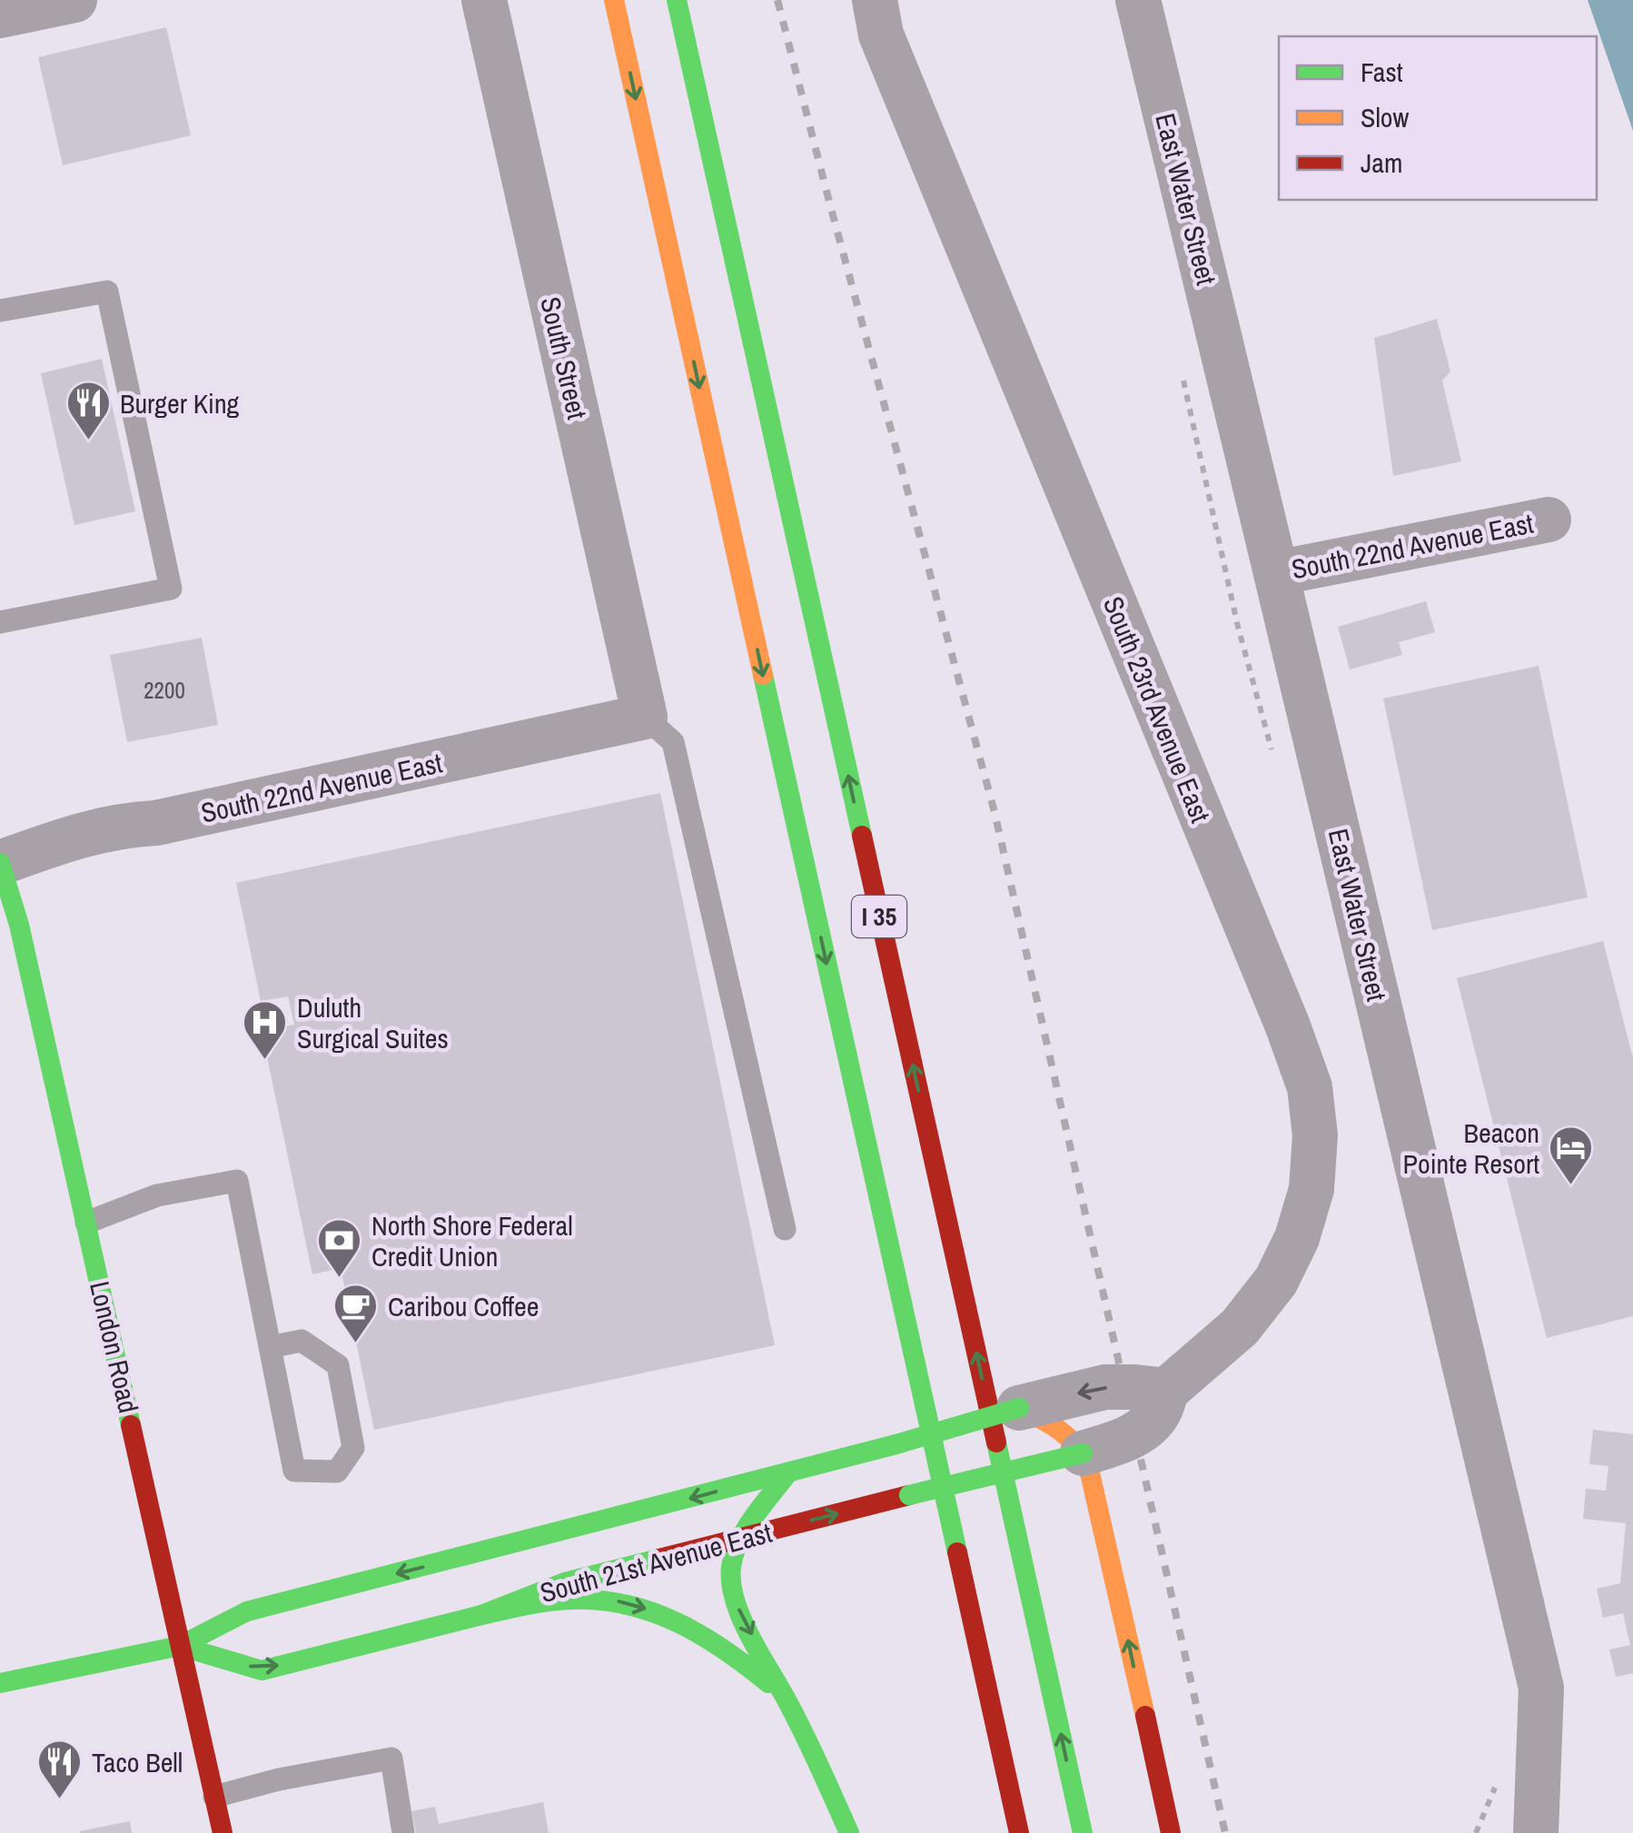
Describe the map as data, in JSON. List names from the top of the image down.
{
  "streets": {
    "main road": ["I 35", "London Road", "South 21st Avenue East"],
    "street": [
      "East Water Street",
      "South Street",
      "South 22nd Avenue East",
      "South 23rd Avenue East"
    ]
  },
  "crossings": [
    ["East Water Street", "South 22nd Avenue East"],
    ["South Street", "South 22nd Avenue East"],
    ["South 22nd Avenue East", "London Road"],
    ["South 23rd Avenue East", "South 21st Avenue East"],
    ["London Road", "South 21st Avenue East"]
  ],
  "places": {
    "restaurant": ["Burger King", "Taco Bell"],
    "hospital": ["Duluth Surgical Suites"],
    "hotel": ["Beacon Pointe Resort"],
    "bank": ["North Shore Federal Credit Union"],
    "cafe": ["Caribou Coffee"]
  },
  "house_numbers": ["2200"],
  "legend": ["Fast", "Slow", "Jam"]
}
